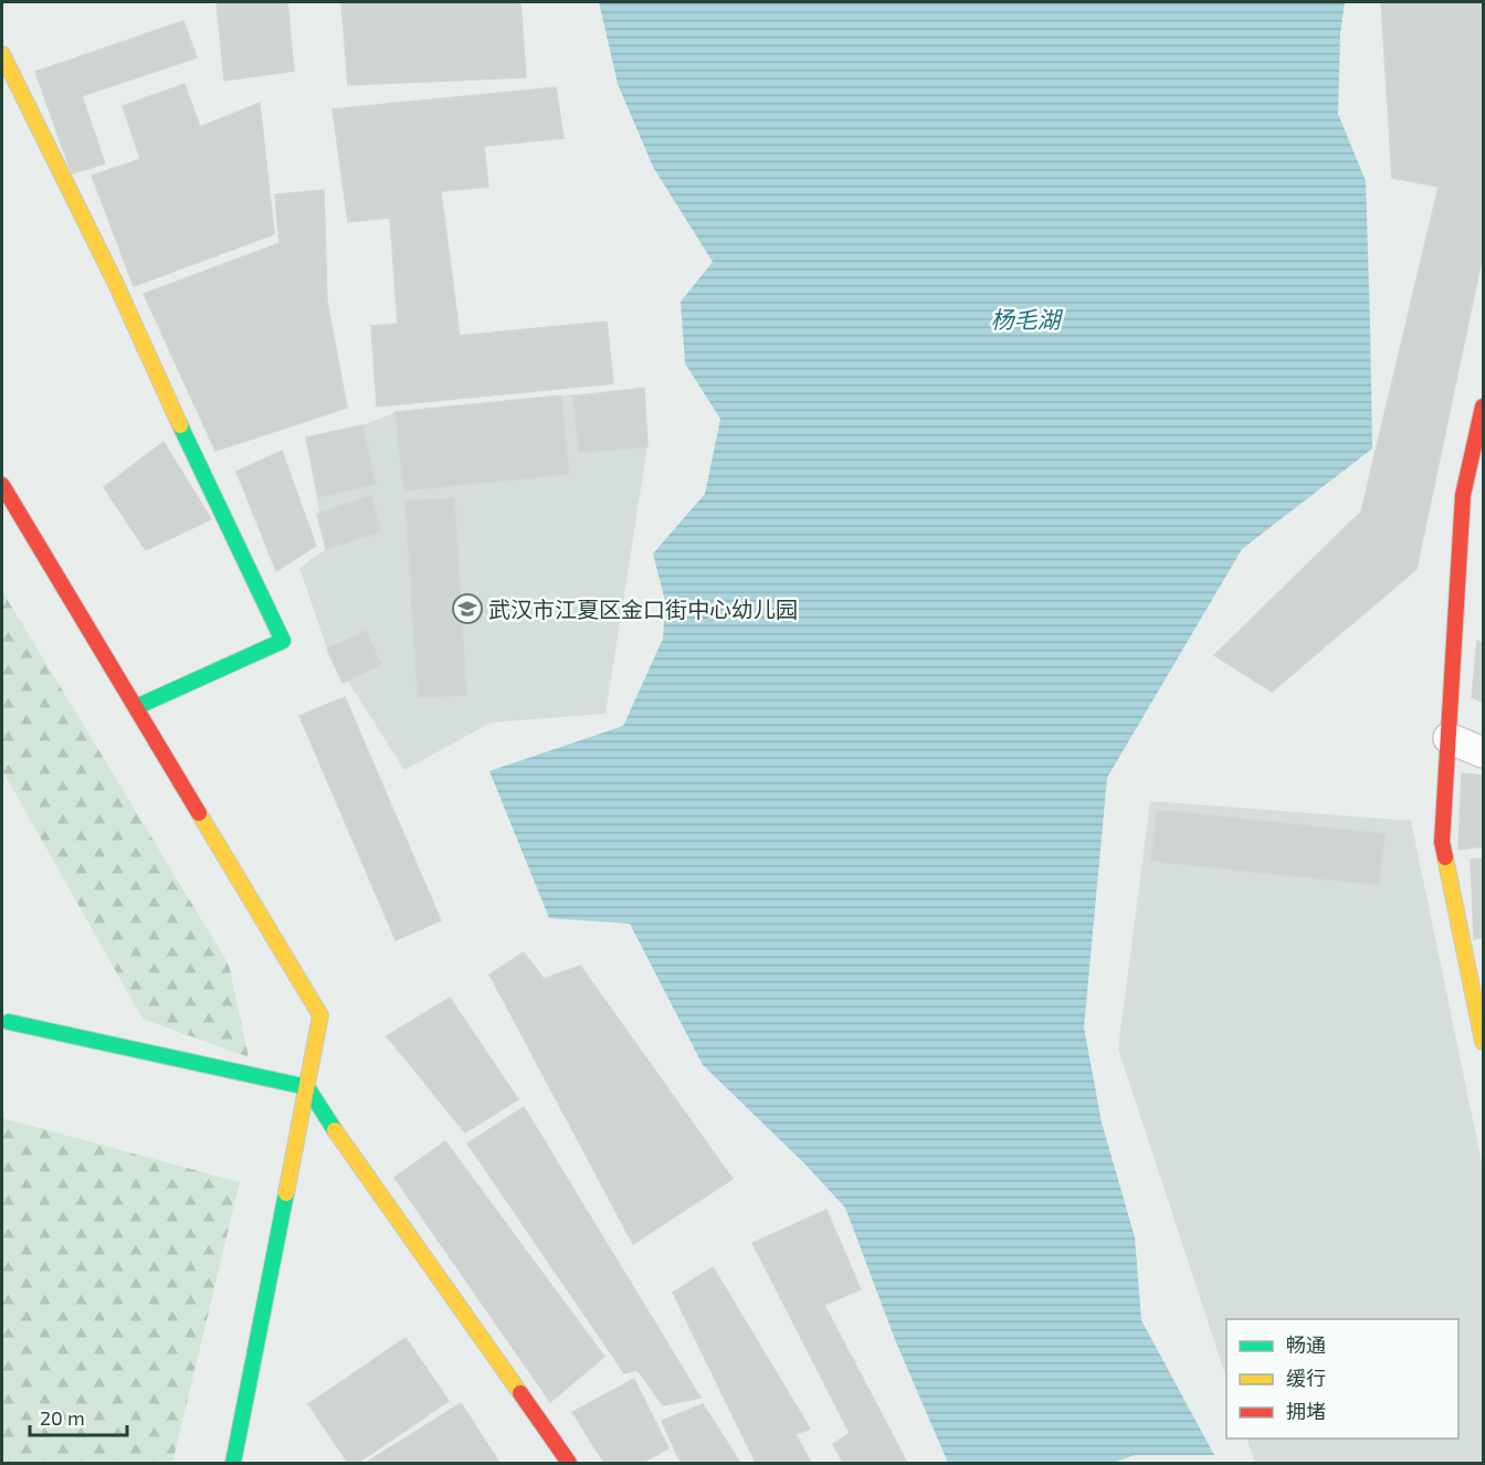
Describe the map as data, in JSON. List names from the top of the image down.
{
  "water": ["杨毛湖"],
  "places": {
    "school or university": ["武汉市江夏区金口街中心幼儿园"]
  },
  "legend": ["畅通", "缓行", "拥堵"],
  "scale_bar": "20 m"
}
